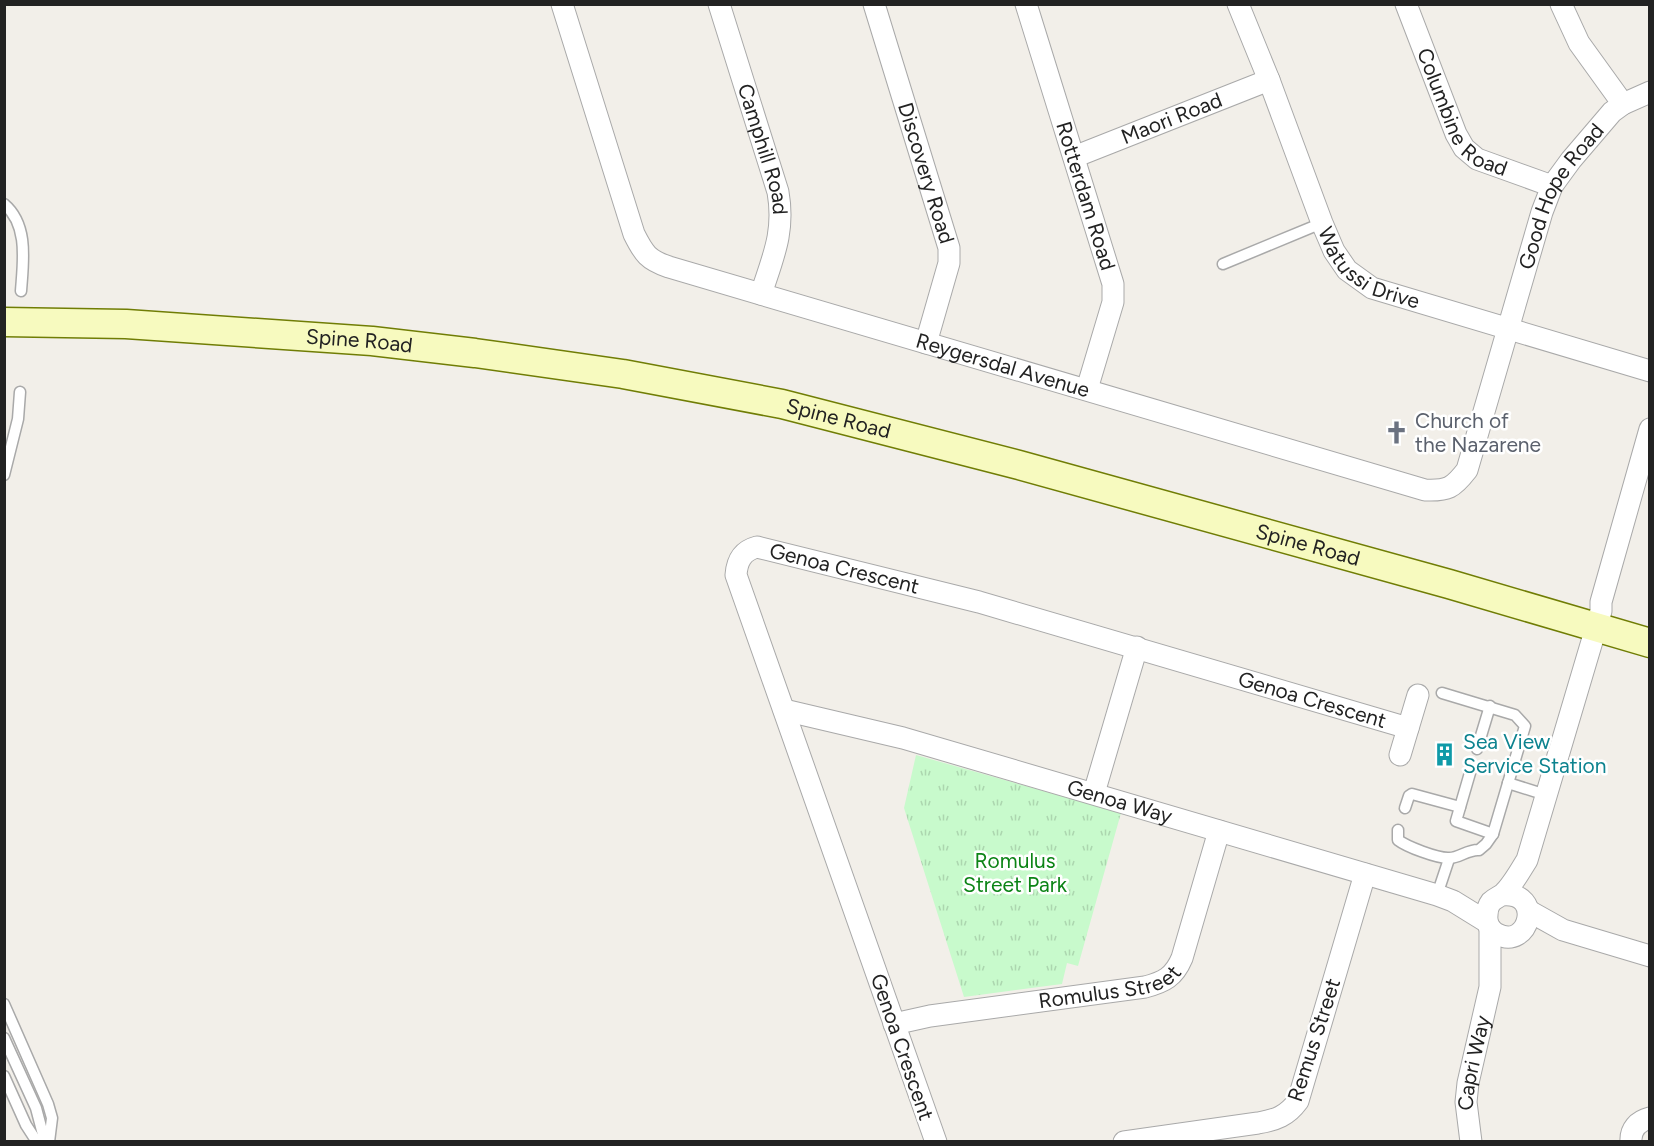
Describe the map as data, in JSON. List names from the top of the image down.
{
  "streets": {
    "main road": ["Spine Road"],
    "street": [
      "Columbine Road",
      "Maori Road",
      "Camphill Road",
      "Discovery Road",
      "Rotterdam Road",
      "Good Hope Road",
      "Watussi Drive",
      "Reygersdal Avenue",
      "Genoa Crescent",
      "Genoa Way",
      "Romulus Street",
      "Remus Street",
      "Capri Way"
    ]
  },
  "crossings": [
    ["Columbine Road", "Good Hope Road"],
    ["Maori Road", "Rotterdam Road"],
    ["Maori Road", "Watussi Drive"],
    ["Camphill Road", "Reygersdal Avenue"],
    ["Discovery Road", "Reygersdal Avenue"],
    ["Rotterdam Road", "Reygersdal Avenue"],
    ["Good Hope Road", "Watussi Drive"],
    ["Good Hope Road", "Reygersdal Avenue"],
    ["Watussi Drive", "Reygersdal Avenue"],
    ["Spine Road", "Capri Way"],
    ["Genoa Crescent", "Genoa Way"],
    ["Genoa Crescent", "Romulus Street"],
    ["Genoa Way", "Romulus Street"],
    ["Genoa Way", "Remus Street"],
    ["Genoa Way", "Capri Way"]
  ],
  "parks": ["Romulus Street Park"],
  "places": {
    "church": ["Church of the Nazarene"],
    "building": ["Sea View Service Station"]
  }
}
